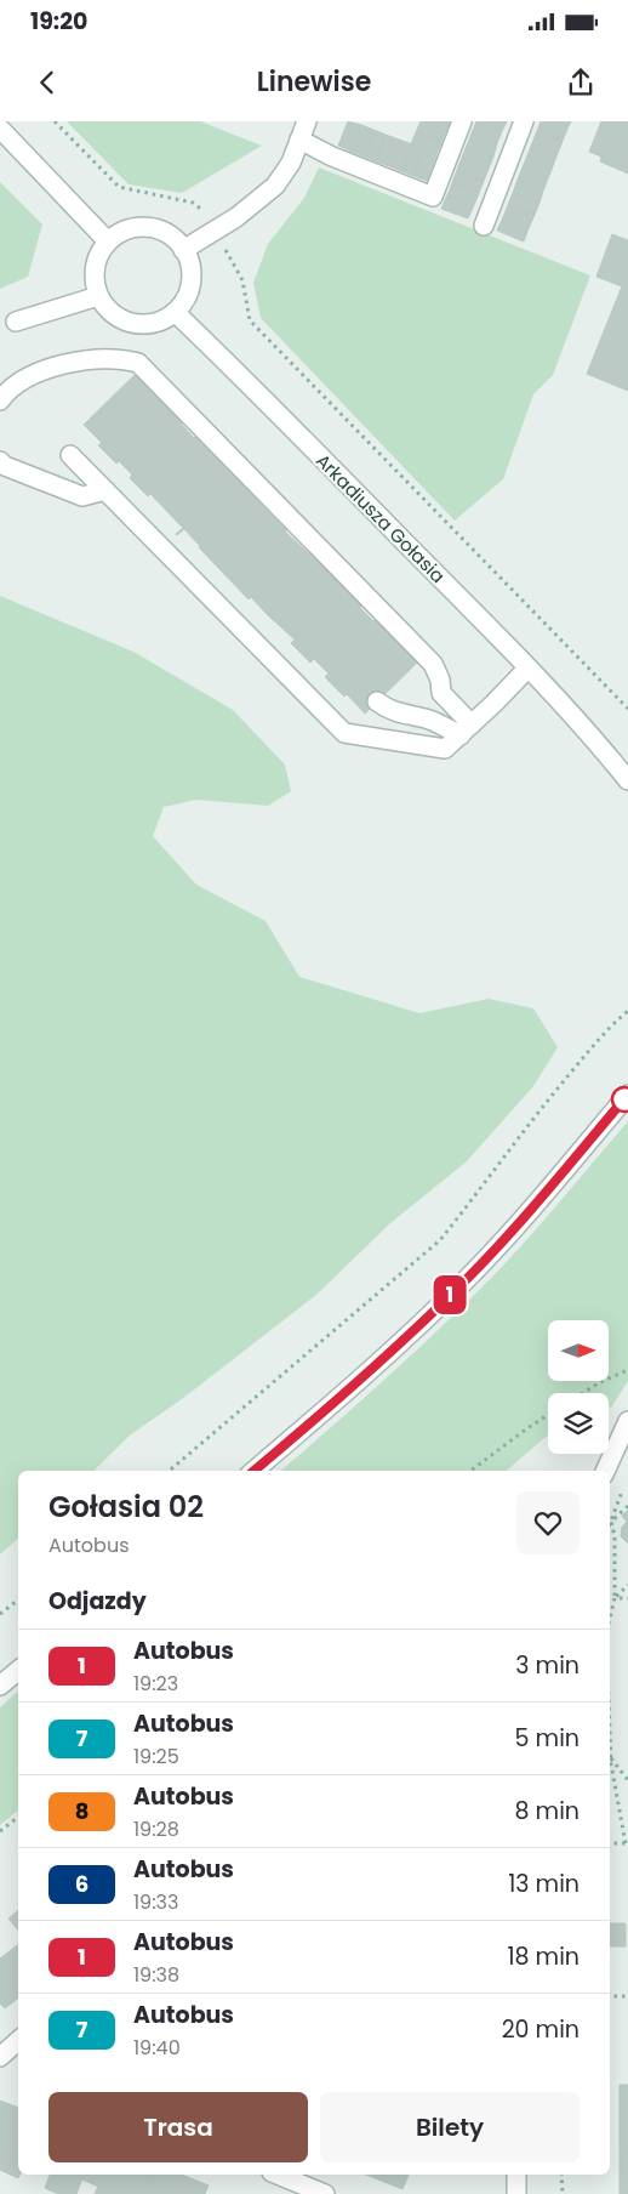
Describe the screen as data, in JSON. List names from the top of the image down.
{
  "streets": {
    "street": ["Arkadiusza Gołasia"]
  },
  "lines": ["bus line 1"],
  "north": "right",
  "page": {
    "status": "19:20",
    "header": "Linewise",
    "on_map": "1",
    "heading": [
      ["Gołasia 02", "Autobus"],
      "Odjazdy"
    ],
    "list": [
      {
        "mark": "1",
        "name": "Autobus",
        "note": "19:23",
        "value": "3 min"
      },
      {
        "mark": "7",
        "name": "Autobus",
        "note": "19:25",
        "value": "5 min"
      },
      {
        "mark": "8",
        "name": "Autobus",
        "note": "19:28",
        "value": "8 min"
      },
      {
        "mark": "6",
        "name": "Autobus",
        "note": "19:33",
        "value": "13 min"
      },
      {
        "mark": "1",
        "name": "Autobus",
        "note": "19:38",
        "value": "18 min"
      },
      {
        "mark": "7",
        "name": "Autobus",
        "note": "19:40",
        "value": "20 min"
      }
    ],
    "buttons": ["Trasa", "Bilety"]
  }
}
